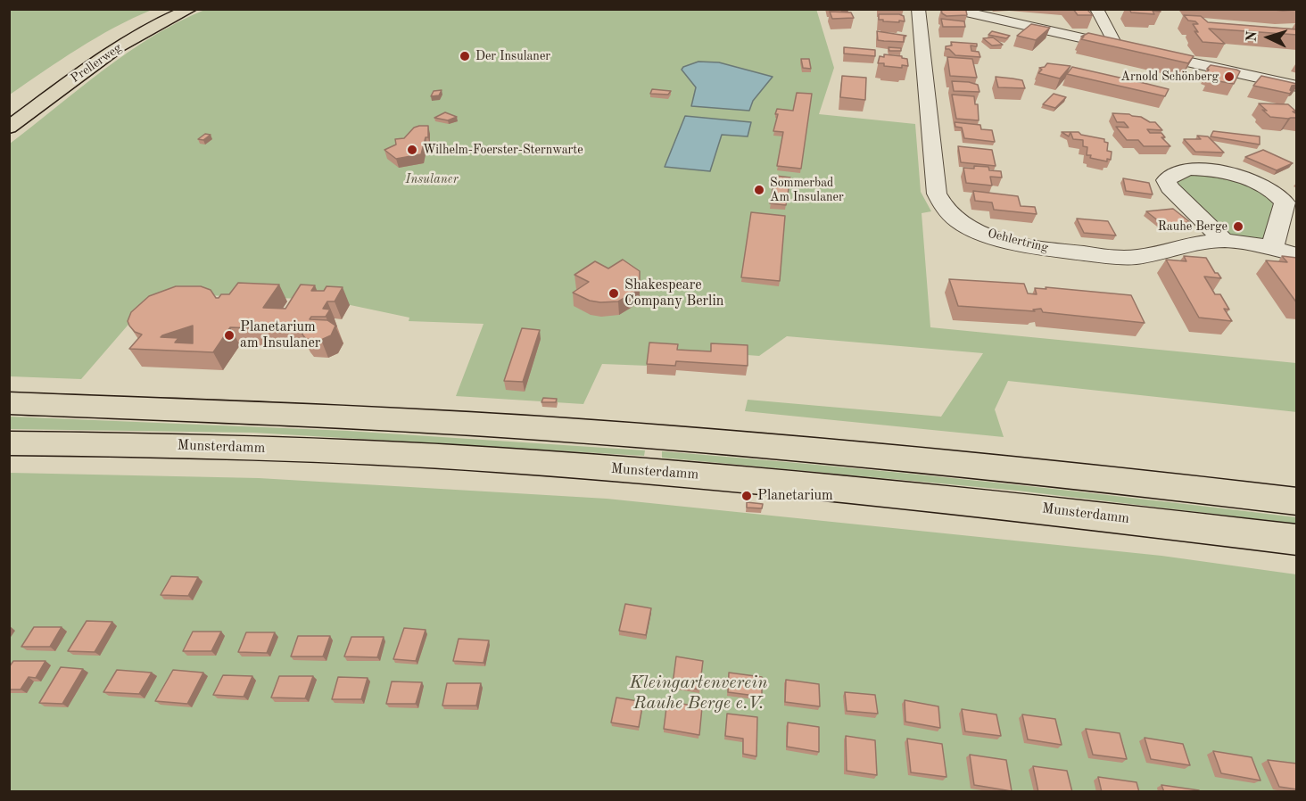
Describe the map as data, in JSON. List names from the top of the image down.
{
  "streets": {
    "main road": ["Prellerweg", "Munsterdamm"],
    "street": ["Oehlertring"]
  },
  "parks": ["Insulaner", "Kleingartenverein Rauhe Berge e.V."],
  "places": [
    "Der Insulaner",
    "Arnold Schönberg",
    "Wilhelm-Foerster-Sternwarte",
    "Sommerbad Am Insulaner",
    "Rauhe Berge",
    "Shakespeare Company Berlin",
    "Planetarium am Insulaner",
    "Planetarium"
  ],
  "north": "left"
}
